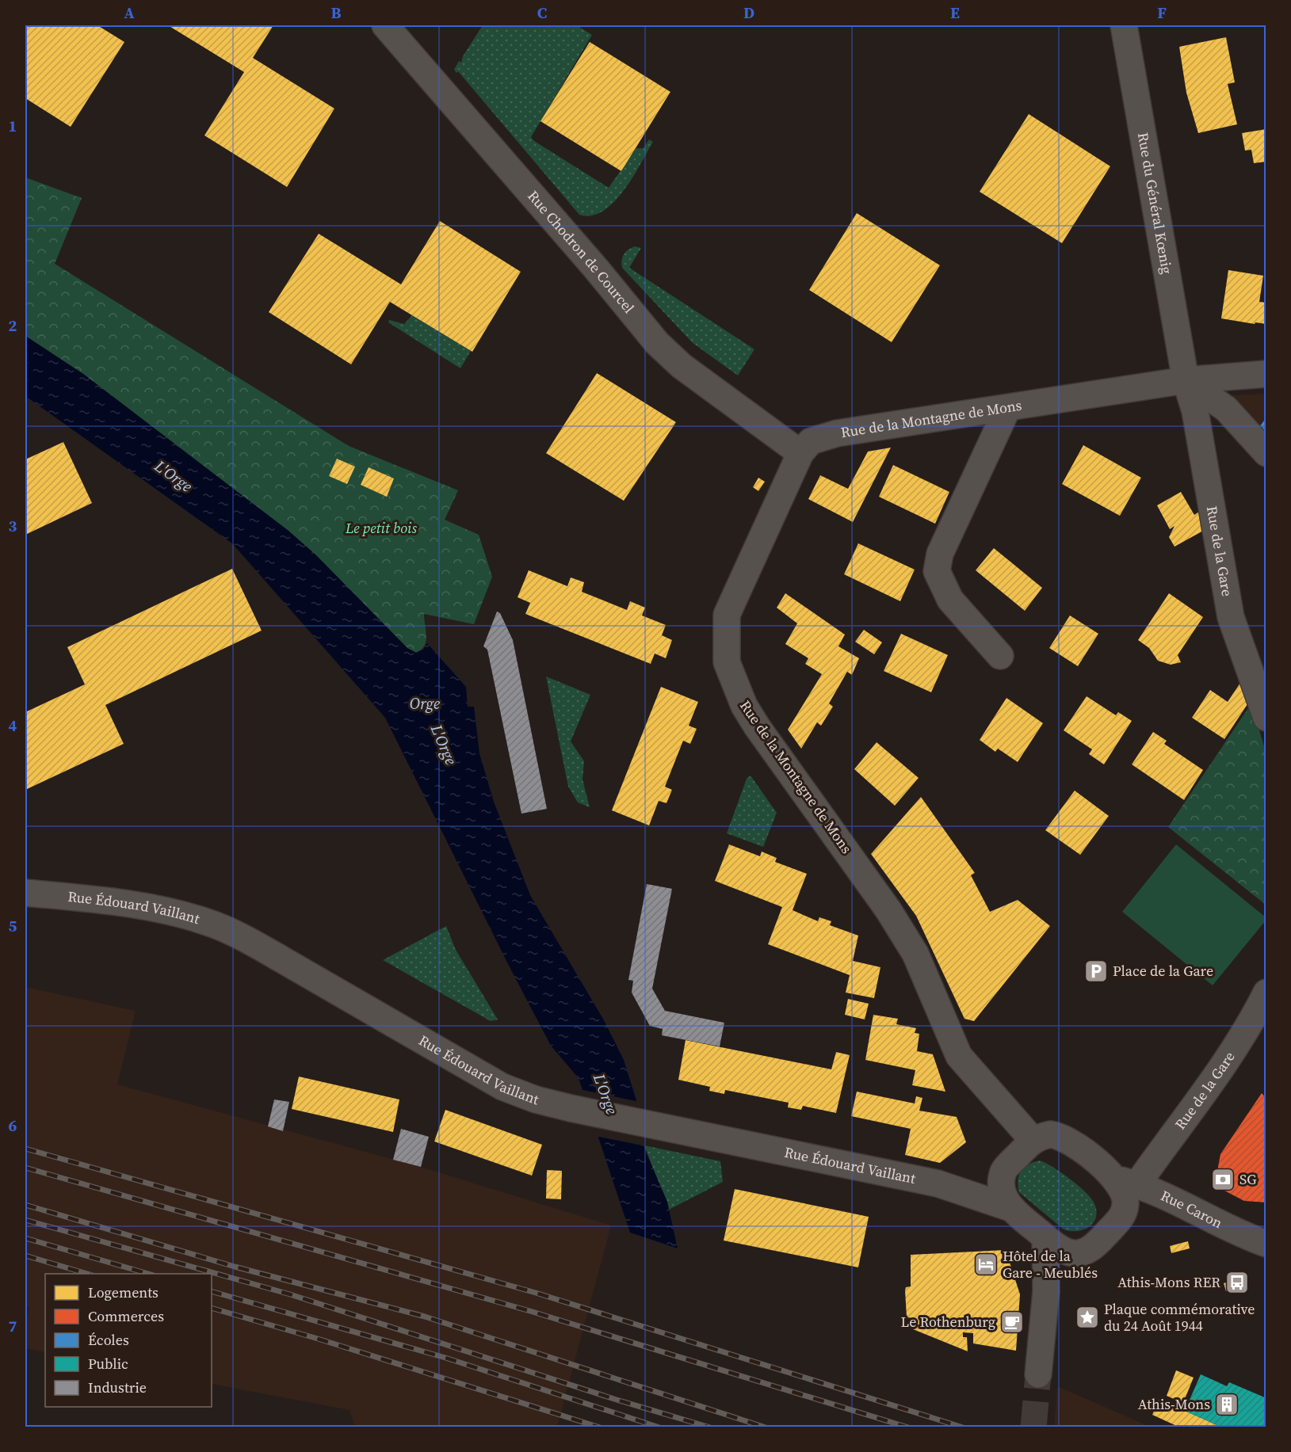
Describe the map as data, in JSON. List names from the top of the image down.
{
  "streets": {
    "street": [
      "Rue du Général Kœnig",
      "Rue Chodron de Courcel",
      "Rue de la Montagne de Mons",
      "Rue de la Gare",
      "Rue Édouard Vaillant",
      "Rue Caron"
    ]
  },
  "crossings": [
    ["Rue du Général Kœnig", "Rue de la Montagne de Mons"],
    ["Rue du Général Kœnig", "Rue de la Gare"],
    ["Rue Chodron de Courcel", "Rue de la Montagne de Mons"],
    ["Rue de la Montagne de Mons", "Rue de la Gare"],
    ["Rue de la Montagne de Mons", "Rue Édouard Vaillant"],
    ["Rue de la Montagne de Mons", "Rue Caron"],
    ["Rue de la Gare", "Rue Édouard Vaillant"],
    ["Rue de la Gare", "Rue Caron"],
    ["Rue Édouard Vaillant", "Rue Caron"]
  ],
  "water": ["L'Orge", "Orge"],
  "parks": ["Le petit bois"],
  "places": {
    "parking": ["Place de la Gare"],
    "bank": ["SG"],
    "hotel": ["Hôtel de la Gare - Meublés"],
    "bus stop": ["Athis-Mons RER"],
    "place": ["Plaque commémorative du 24 Août 1944"],
    "cafe": ["Le Rothenburg"],
    "building": ["Athis-Mons"]
  },
  "legend": [
    "Logements",
    "Commerces",
    "Écoles",
    "Public",
    "Industrie"
  ],
  "grid": {
    "columns": [
      "A",
      "B",
      "C",
      "D",
      "E",
      "F"
    ],
    "rows": [
      "1",
      "2",
      "3",
      "4",
      "5",
      "6",
      "7"
    ]
  }
}
